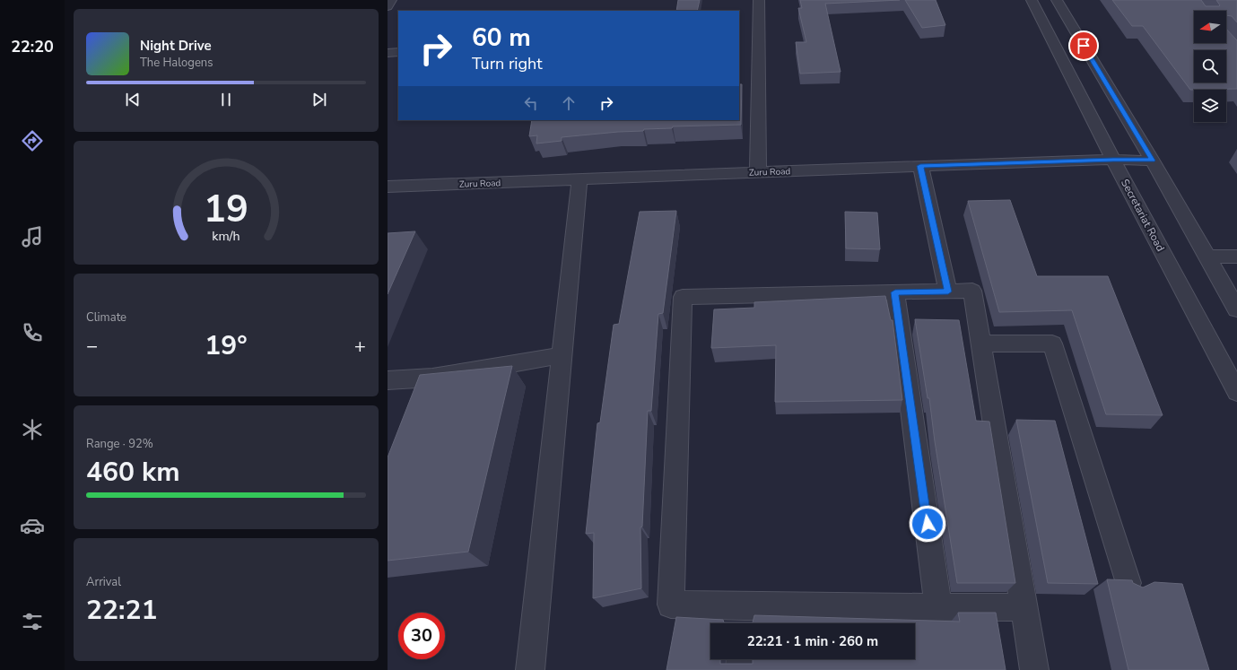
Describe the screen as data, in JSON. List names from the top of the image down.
{
  "streets": {
    "street": ["Zuru Road", "Secretariat Road"]
  },
  "crossings": [
    ["Zuru Road", "Secretariat Road"]
  ],
  "north": "left",
  "page": {
    "tabs": "22:20",
    "turn": ["60 m", "Turn right"],
    "song": ["Night Drive", "The Halogens"],
    "tile": [
      "Climate",
      ["Range · 92%", "460 km"],
      ["Arrival", "22:21"]
    ],
    "heat": ["−", "19°", "+"],
    "limit": "30",
    "trip": "22:21 · 1 min · 260 m",
    "gauge": ["19", "km/h"]
  }
}
